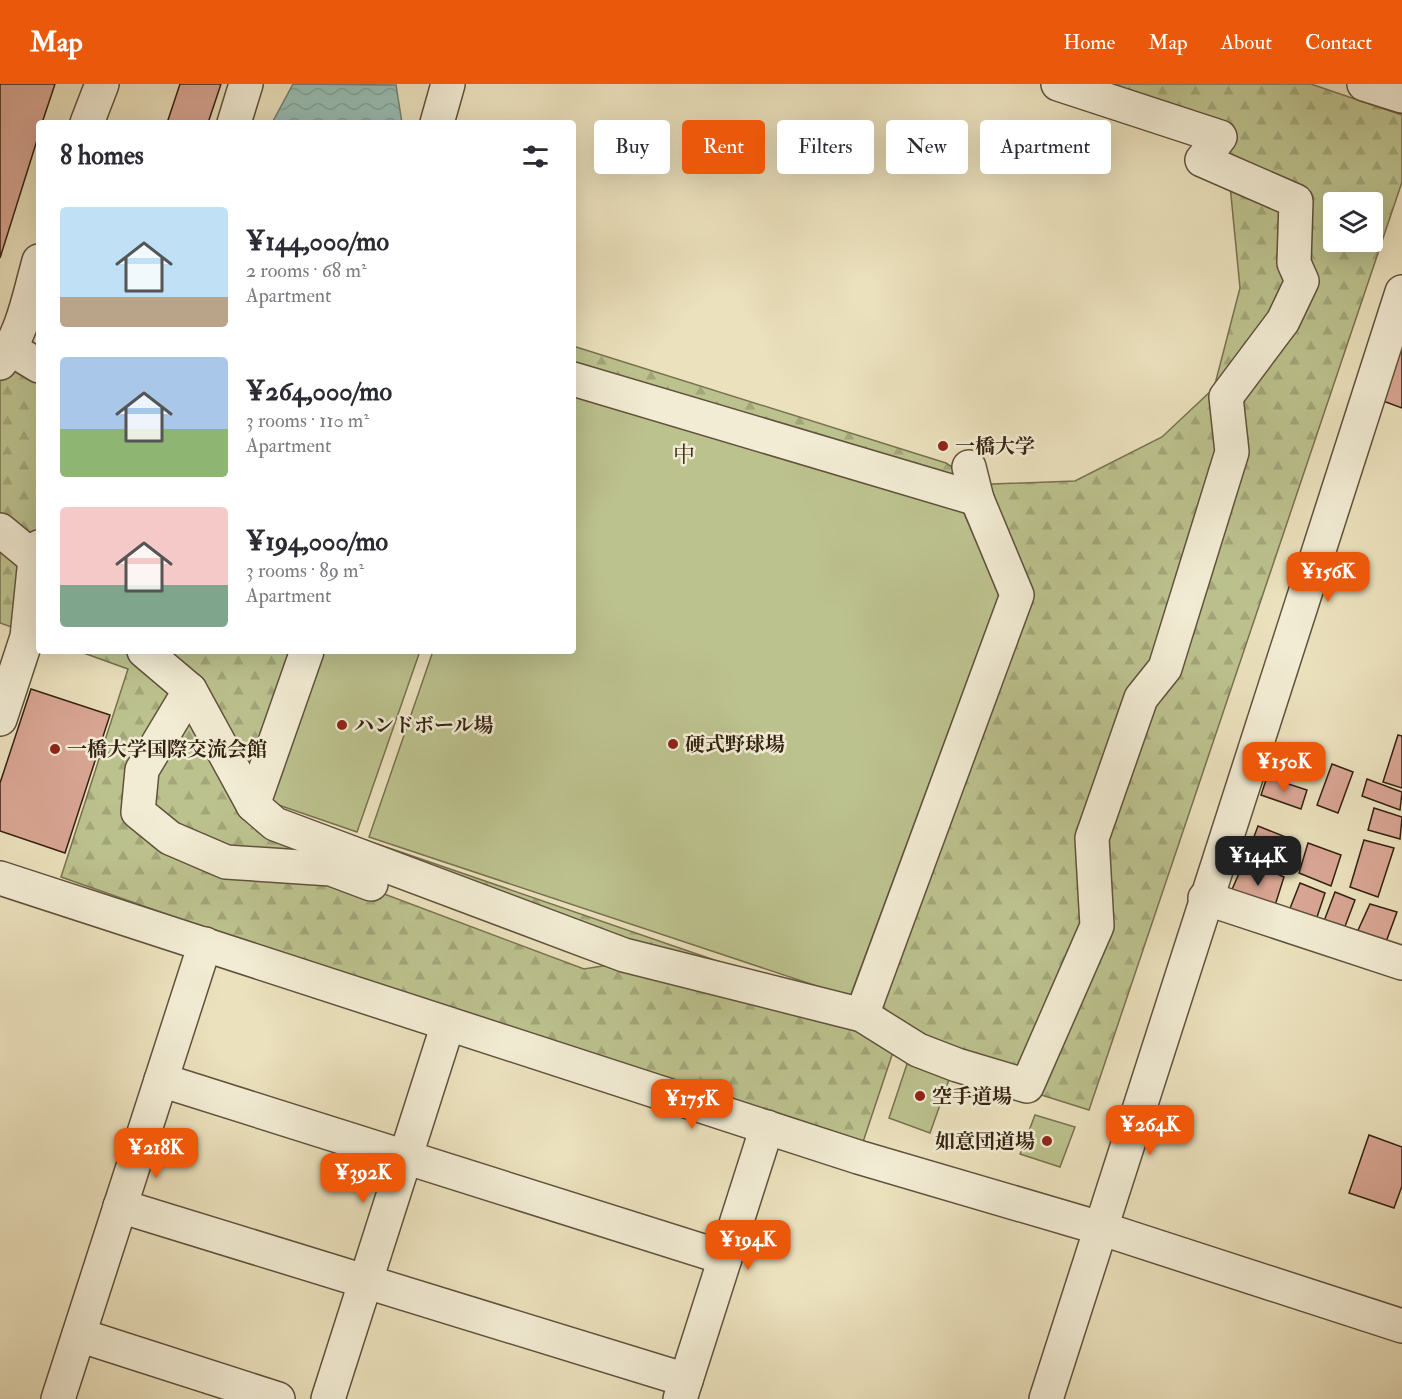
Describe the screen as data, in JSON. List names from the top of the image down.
{
  "districts": ["中"],
  "places": [
    "一橋大学",
    "ハンドボール場",
    "硬式野球場",
    "一橋大学国際交流会館",
    "空手道場",
    "如意団道場"
  ],
  "page": {
    "header": "Map",
    "nav": [
      "Home",
      "Map",
      "About",
      "Contact"
    ],
    "chip": [
      "Buy",
      "Rent",
      "Filters",
      "New",
      "Apartment"
    ],
    "heading": "8 homes",
    "list": [
      {
        "name": "¥144,000/mo",
        "note": "2 rooms · 68 m² · Apartment"
      },
      {
        "name": "¥264,000/mo",
        "note": "3 rooms · 110 m² · Apartment"
      },
      {
        "name": "¥194,000/mo",
        "note": "3 rooms · 89 m² · Apartment"
      }
    ],
    "price": [
      "¥156K",
      "¥150K",
      "¥144K",
      "¥175K",
      "¥264K",
      "¥218K",
      "¥392K",
      "¥194K"
    ]
  }
}
